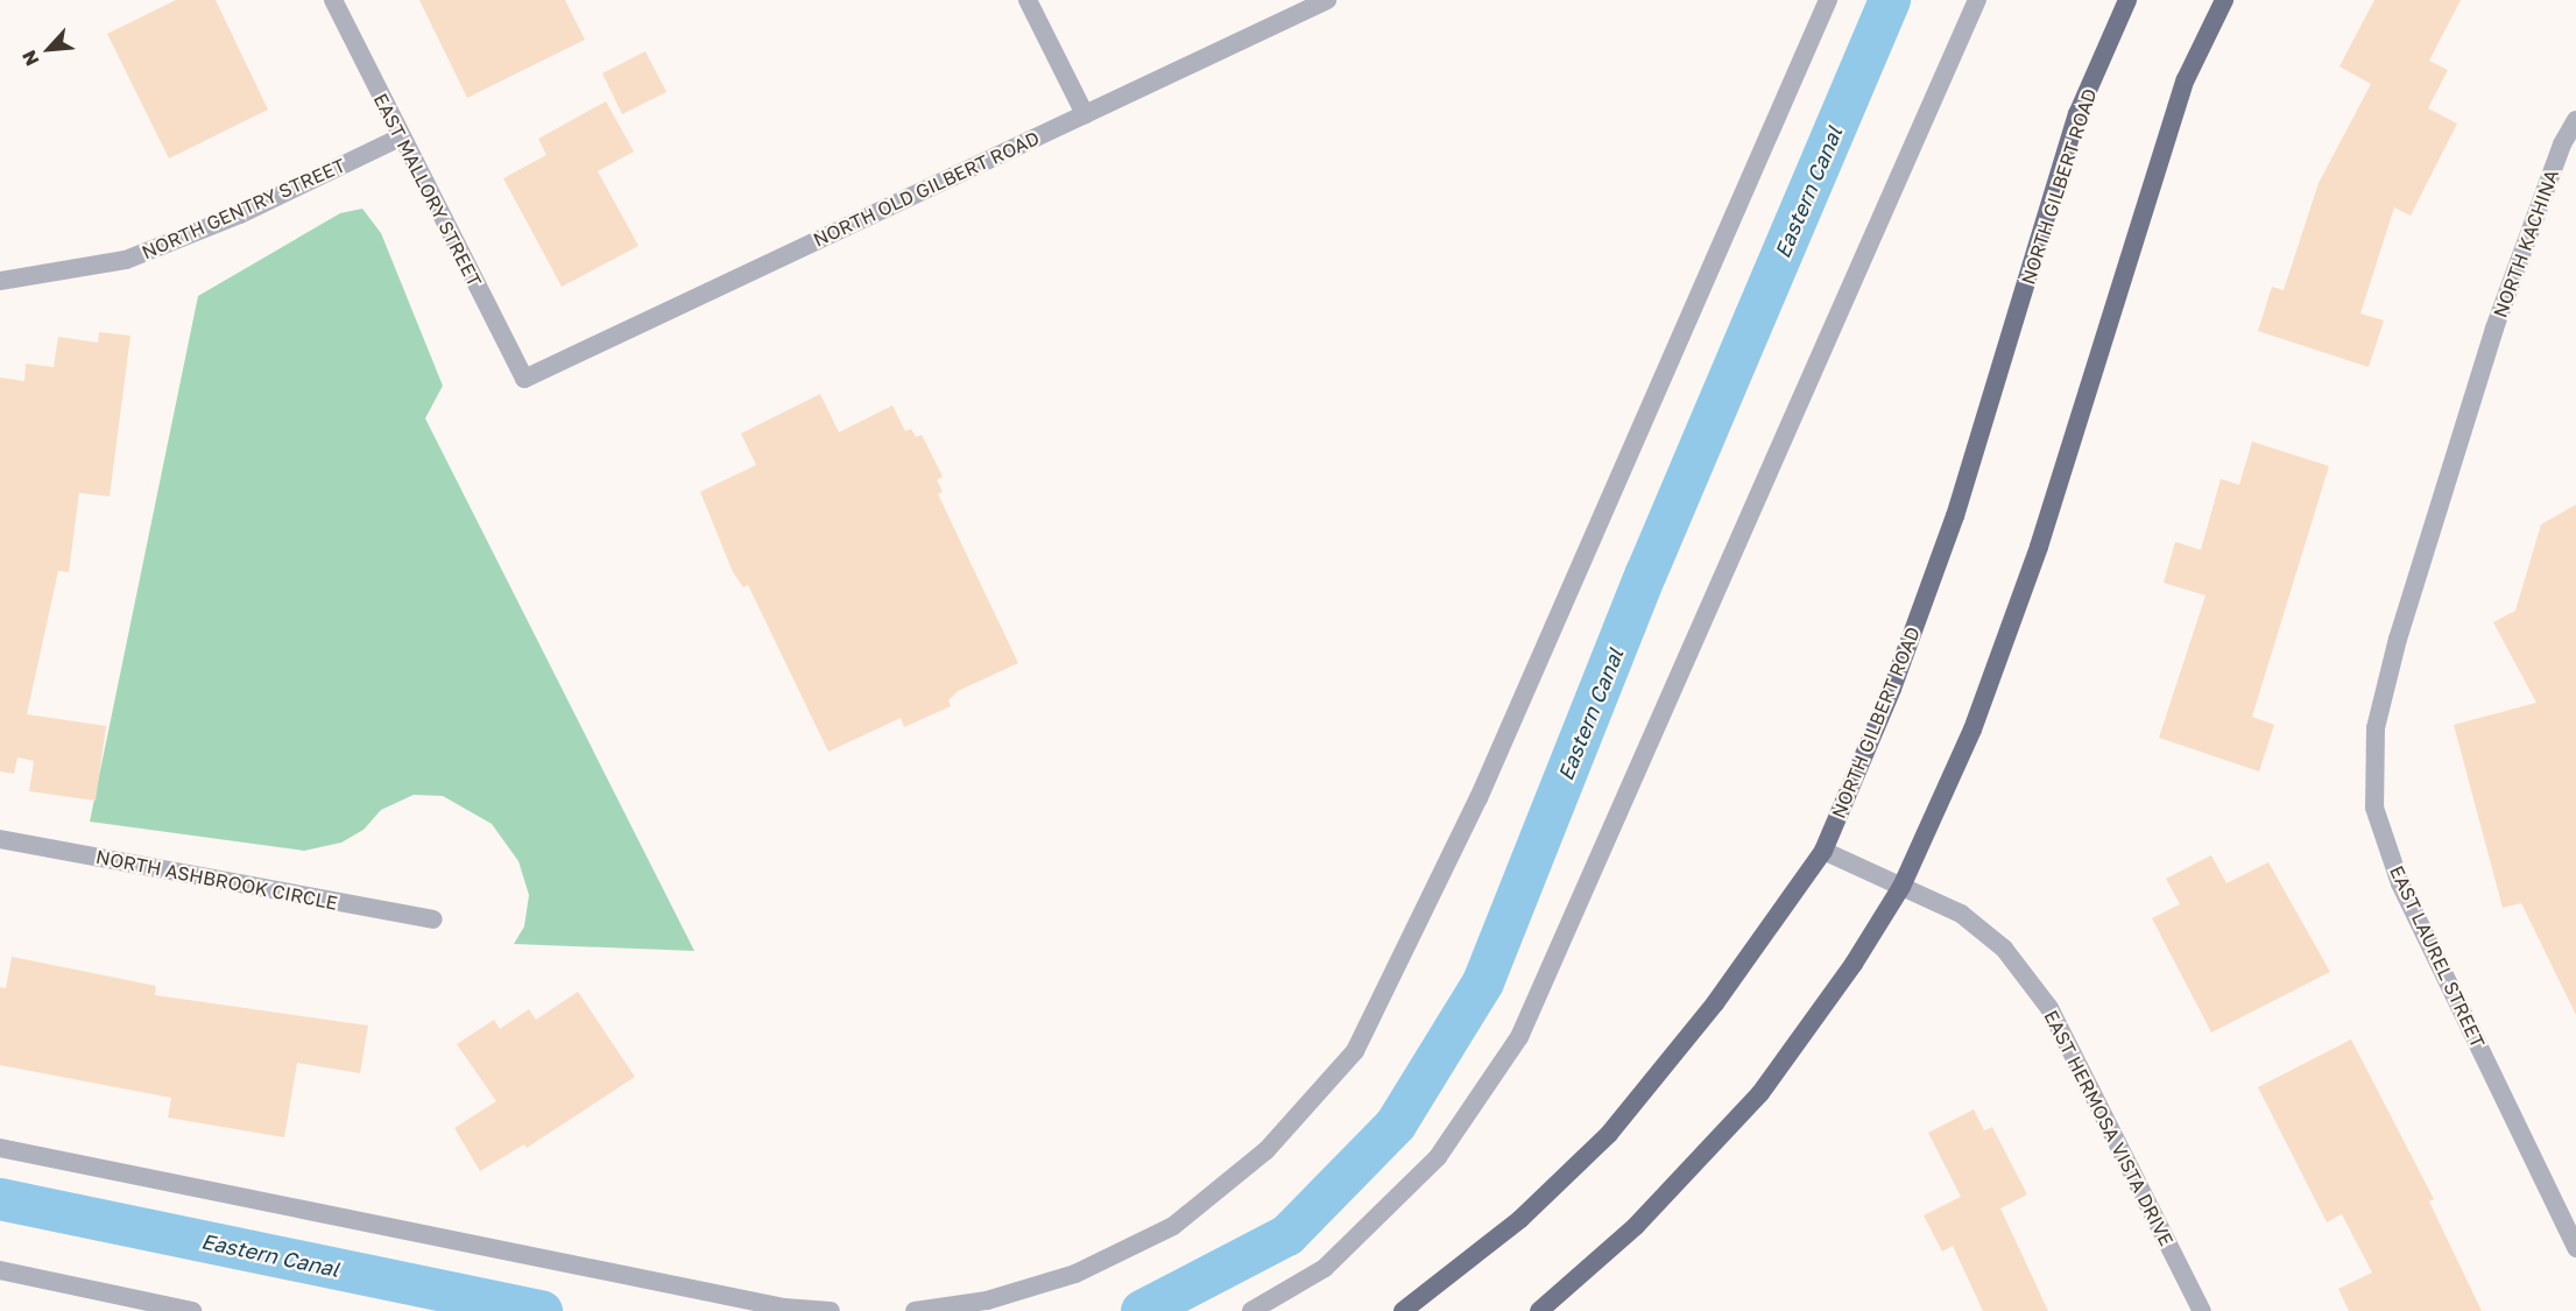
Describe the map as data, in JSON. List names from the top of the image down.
{
  "streets": {
    "main road": ["NORTH GILBERT ROAD"],
    "street": [
      "NORTH OLD GILBERT ROAD",
      "EAST MALLORY STREET",
      "NORTH GENTRY STREET",
      "NORTH KACHINA",
      "NORTH ASHBROOK CIRCLE",
      "EAST LAUREL STREET",
      "EAST HERMOSA VISTA DRIVE"
    ]
  },
  "crossings": [
    ["NORTH GILBERT ROAD", "EAST HERMOSA VISTA DRIVE"],
    ["NORTH OLD GILBERT ROAD", "EAST MALLORY STREET"],
    ["EAST MALLORY STREET", "NORTH GENTRY STREET"],
    ["NORTH KACHINA", "EAST LAUREL STREET"]
  ],
  "water": ["Eastern Canal"],
  "north": "bottom left"
}
